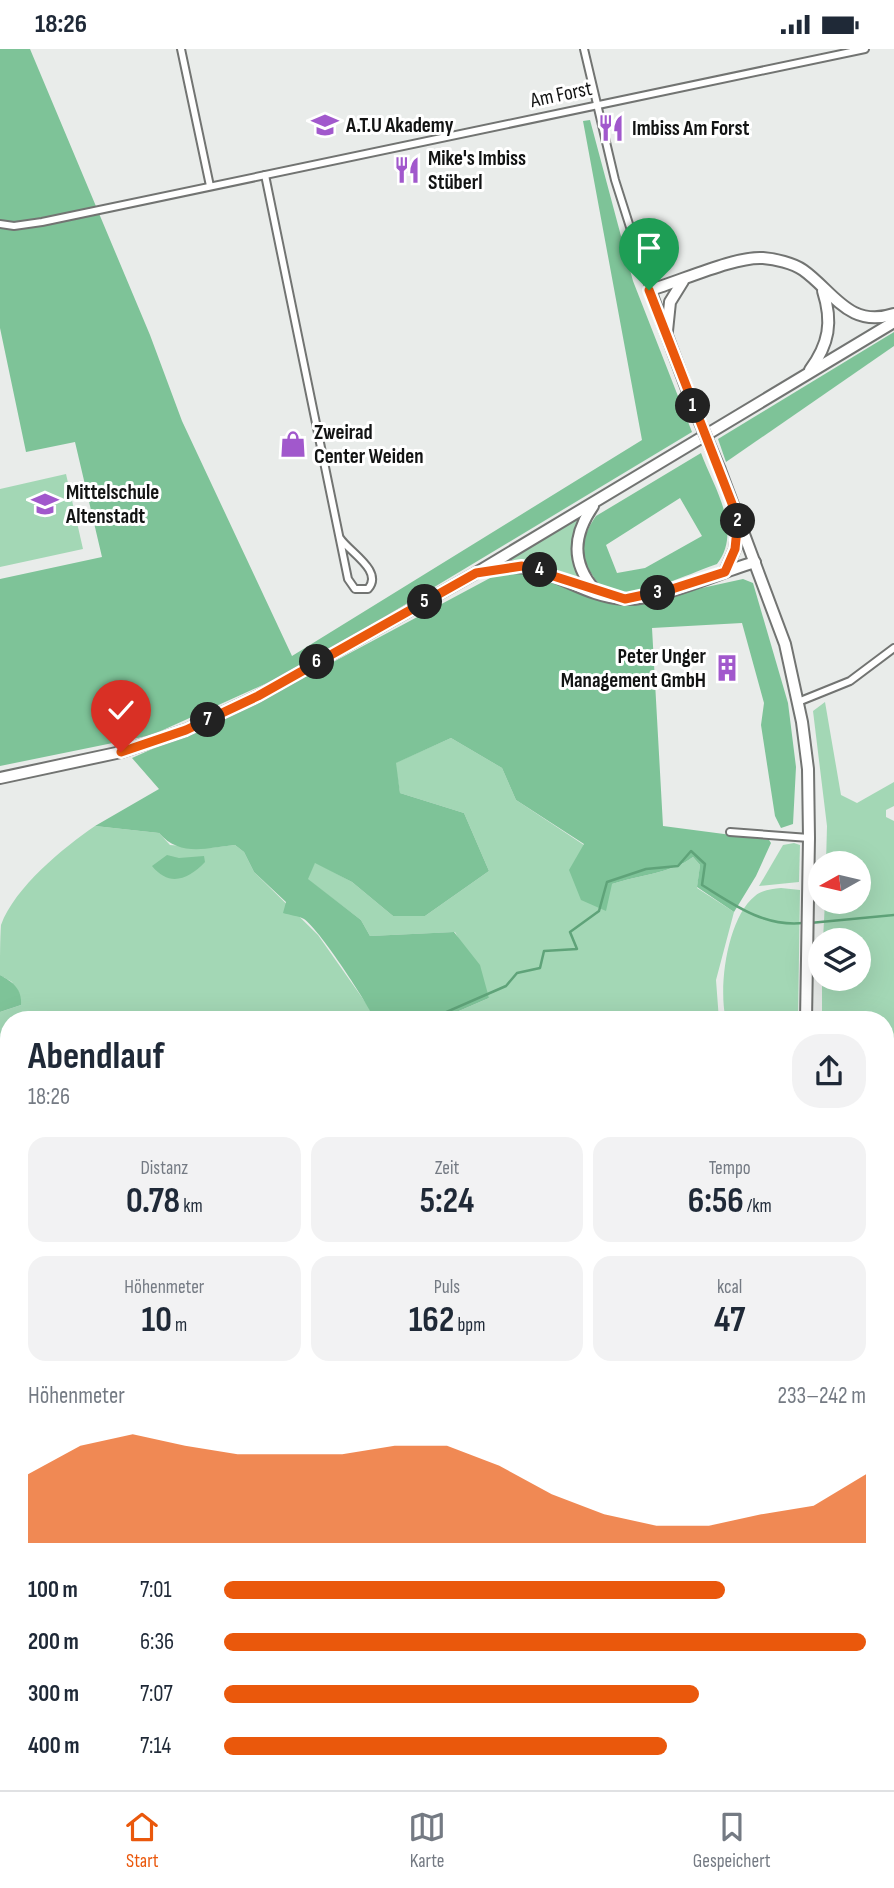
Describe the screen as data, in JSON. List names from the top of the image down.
{
  "streets": {
    "street": ["Am Forst"]
  },
  "places": {
    "school or university": ["A.T.U Akademy", "Mittelschule Altenstadt"],
    "restaurant": ["Imbiss Am Forst", "Mike's Imbiss Stüberl"],
    "shop": ["Zweirad Center Weiden"],
    "building": ["Peter Unger Management GmbH"]
  },
  "north": "left",
  "page": {
    "status": "18:26",
    "pins": [
      "1",
      "2",
      "4",
      "3",
      "5",
      "6",
      "7"
    ],
    "heading": ["Abendlauf", "18:26"],
    "stats": [
      ["Distanz", "0.78 km"],
      ["Zeit", "5:24"],
      ["Tempo", "6:56 /km"],
      ["Höhenmeter", "10 m"],
      ["Puls", "162 bpm"],
      ["kcal", "47"]
    ],
    "chart": ["Höhenmeter", "233–242 m"],
    "list": [
      {
        "name": "100 m",
        "note": "7:01"
      },
      {
        "name": "200 m",
        "note": "6:36"
      },
      {
        "name": "300 m",
        "note": "7:07"
      },
      {
        "name": "400 m",
        "note": "7:14"
      }
    ],
    "tabs": ["Start", "Karte", "Gespeichert"]
  }
}
